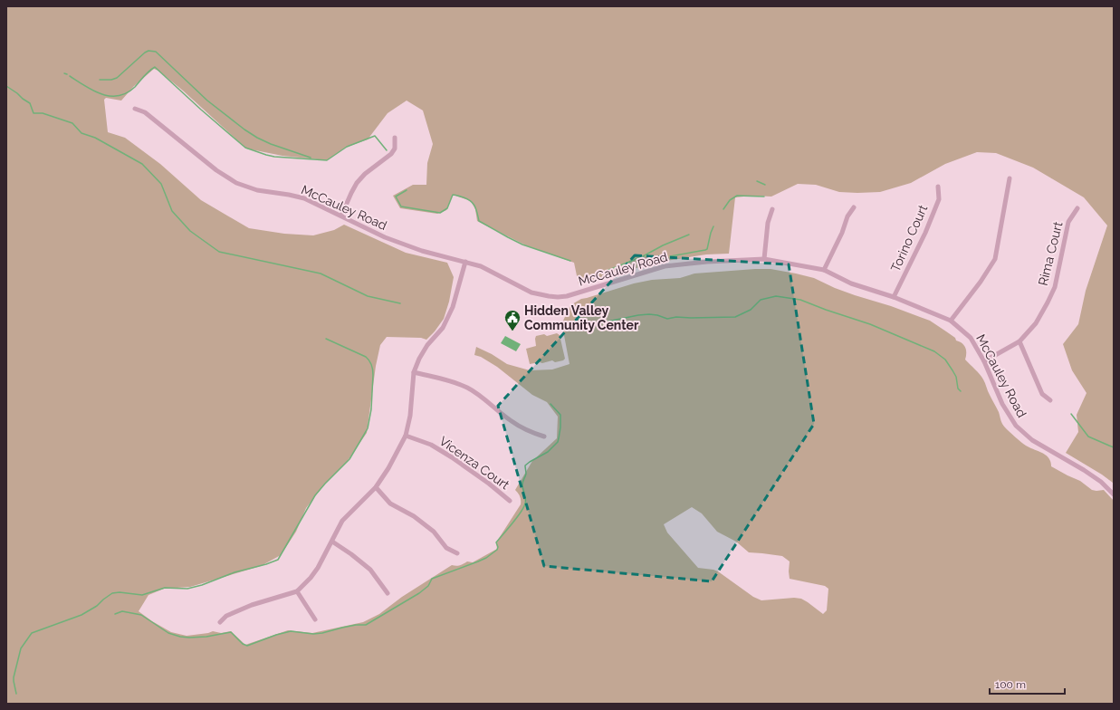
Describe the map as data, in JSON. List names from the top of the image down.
{
  "streets": {
    "street": [
      "McCauley Road",
      "Torino Court",
      "Rima Court",
      "Vicenza Court"
    ]
  },
  "crossings": [
    ["McCauley Road", "Torino Court"],
    ["McCauley Road", "Rima Court"]
  ],
  "places": {
    "public building": ["Hidden Valley Community Center"]
  },
  "scale_bar": "100 m"
}
